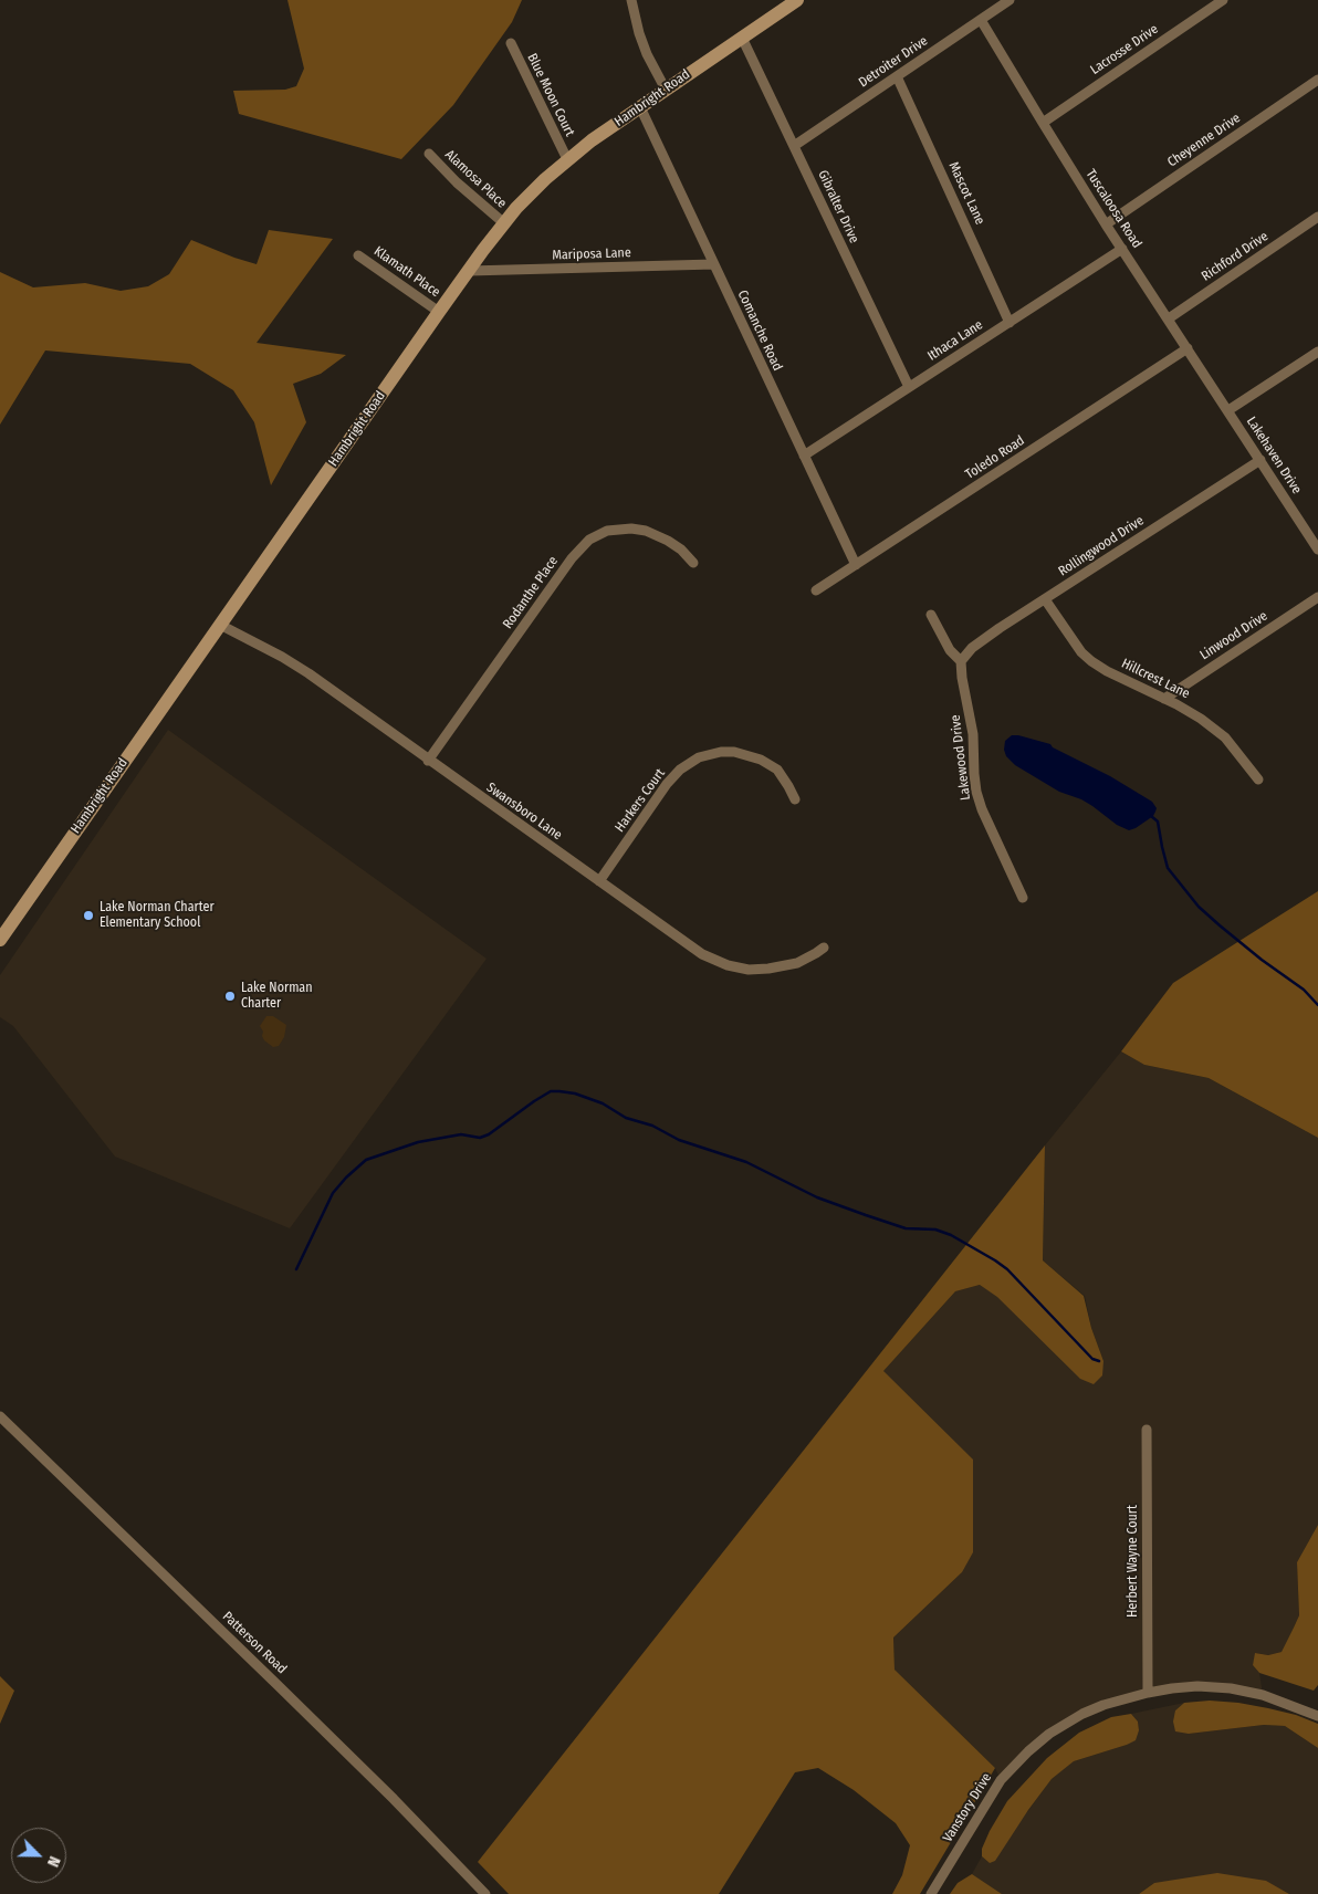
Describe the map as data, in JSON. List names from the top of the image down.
{
  "streets": {
    "main road": ["Hambright Road"],
    "street": [
      "Lacrosse Drive",
      "Detroiter Drive",
      "Blue Moon Court",
      "Cheyenne Drive",
      "Alamosa Place",
      "Mascot Lane",
      "Gibralter Drive",
      "Tuscaloosa Road",
      "Mariposa Lane",
      "Richford Drive",
      "Klamath Place",
      "Comanche Road",
      "Ithaca Lane",
      "Lakehaven Drive",
      "Toledo Road",
      "Rollingwood Drive",
      "Rodanthe Place",
      "Linwood Drive",
      "Hillcrest Lane",
      "Lakewood Drive",
      "Harkers Court",
      "Swansboro Lane",
      "Herbert Wayne Court",
      "Patterson Road",
      "Vanstory Drive"
    ]
  },
  "crossings": [
    ["Lacrosse Drive", "Tuscaloosa Road"],
    ["Detroiter Drive", "Mascot Lane"],
    ["Detroiter Drive", "Gibralter Drive"],
    ["Detroiter Drive", "Tuscaloosa Road"],
    ["Blue Moon Court", "Hambright Road"],
    ["Hambright Road", "Alamosa Place"],
    ["Hambright Road", "Gibralter Drive"],
    ["Hambright Road", "Mariposa Lane"],
    ["Hambright Road", "Klamath Place"],
    ["Hambright Road", "Comanche Road"],
    ["Hambright Road", "Swansboro Lane"],
    ["Cheyenne Drive", "Tuscaloosa Road"],
    ["Mascot Lane", "Ithaca Lane"],
    ["Gibralter Drive", "Ithaca Lane"],
    ["Tuscaloosa Road", "Richford Drive"],
    ["Tuscaloosa Road", "Ithaca Lane"],
    ["Tuscaloosa Road", "Lakehaven Drive"],
    ["Tuscaloosa Road", "Toledo Road"],
    ["Mariposa Lane", "Comanche Road"],
    ["Comanche Road", "Ithaca Lane"],
    ["Comanche Road", "Toledo Road"],
    ["Lakehaven Drive", "Rollingwood Drive"],
    ["Rollingwood Drive", "Hillcrest Lane"],
    ["Rollingwood Drive", "Lakewood Drive"],
    ["Rodanthe Place", "Swansboro Lane"],
    ["Linwood Drive", "Hillcrest Lane"],
    ["Harkers Court", "Swansboro Lane"],
    ["Herbert Wayne Court", "Vanstory Drive"]
  ],
  "places": ["Lake Norman Charter Elementary School", "Lake Norman Charter"],
  "north": "bottom right"
}
